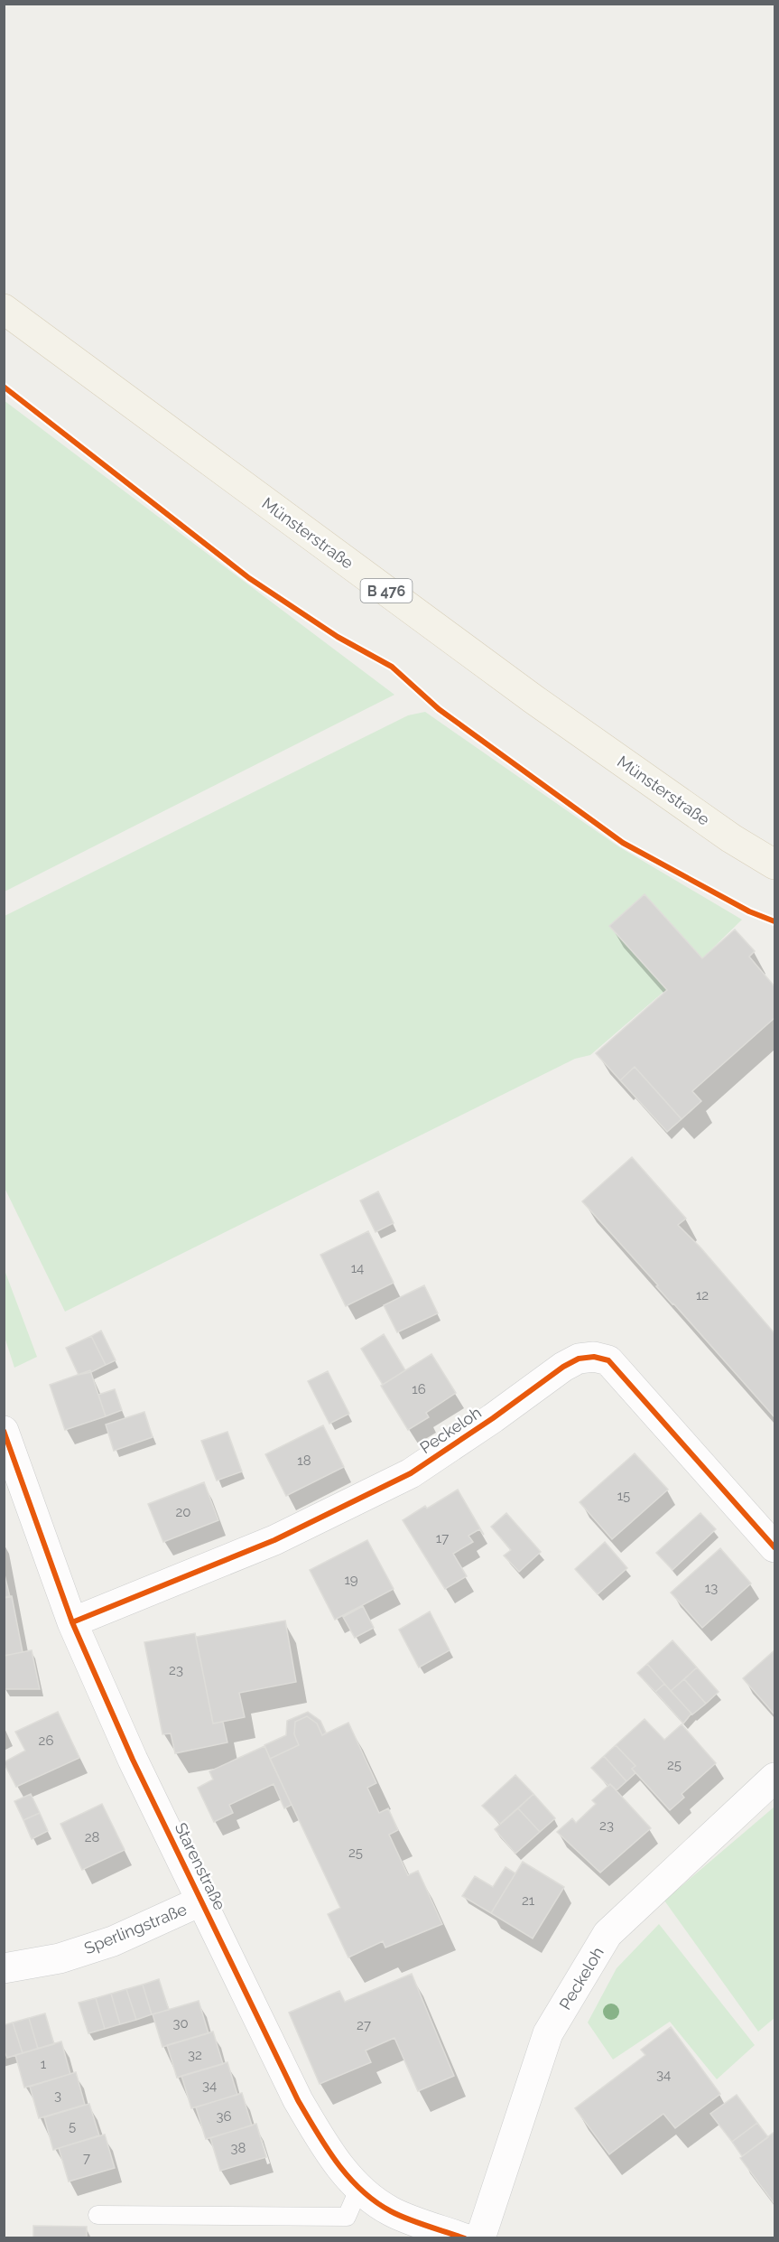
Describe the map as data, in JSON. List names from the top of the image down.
{
  "streets": {
    "main road": ["Münsterstraße", "B 476"],
    "street": ["Peckeloh", "Starenstraße", "Sperlingstraße"]
  },
  "crossings": [
    ["Peckeloh", "Starenstraße"],
    ["Starenstraße", "Sperlingstraße"]
  ],
  "house_numbers": [
    "14",
    "12",
    "16",
    "18",
    "15",
    "20",
    "17",
    "19",
    "13",
    "23",
    "26",
    "25",
    "23",
    "28",
    "25",
    "21",
    "30",
    "27",
    "32",
    "1",
    "34",
    "34",
    "3",
    "36",
    "5",
    "38",
    "7"
  ]
}
